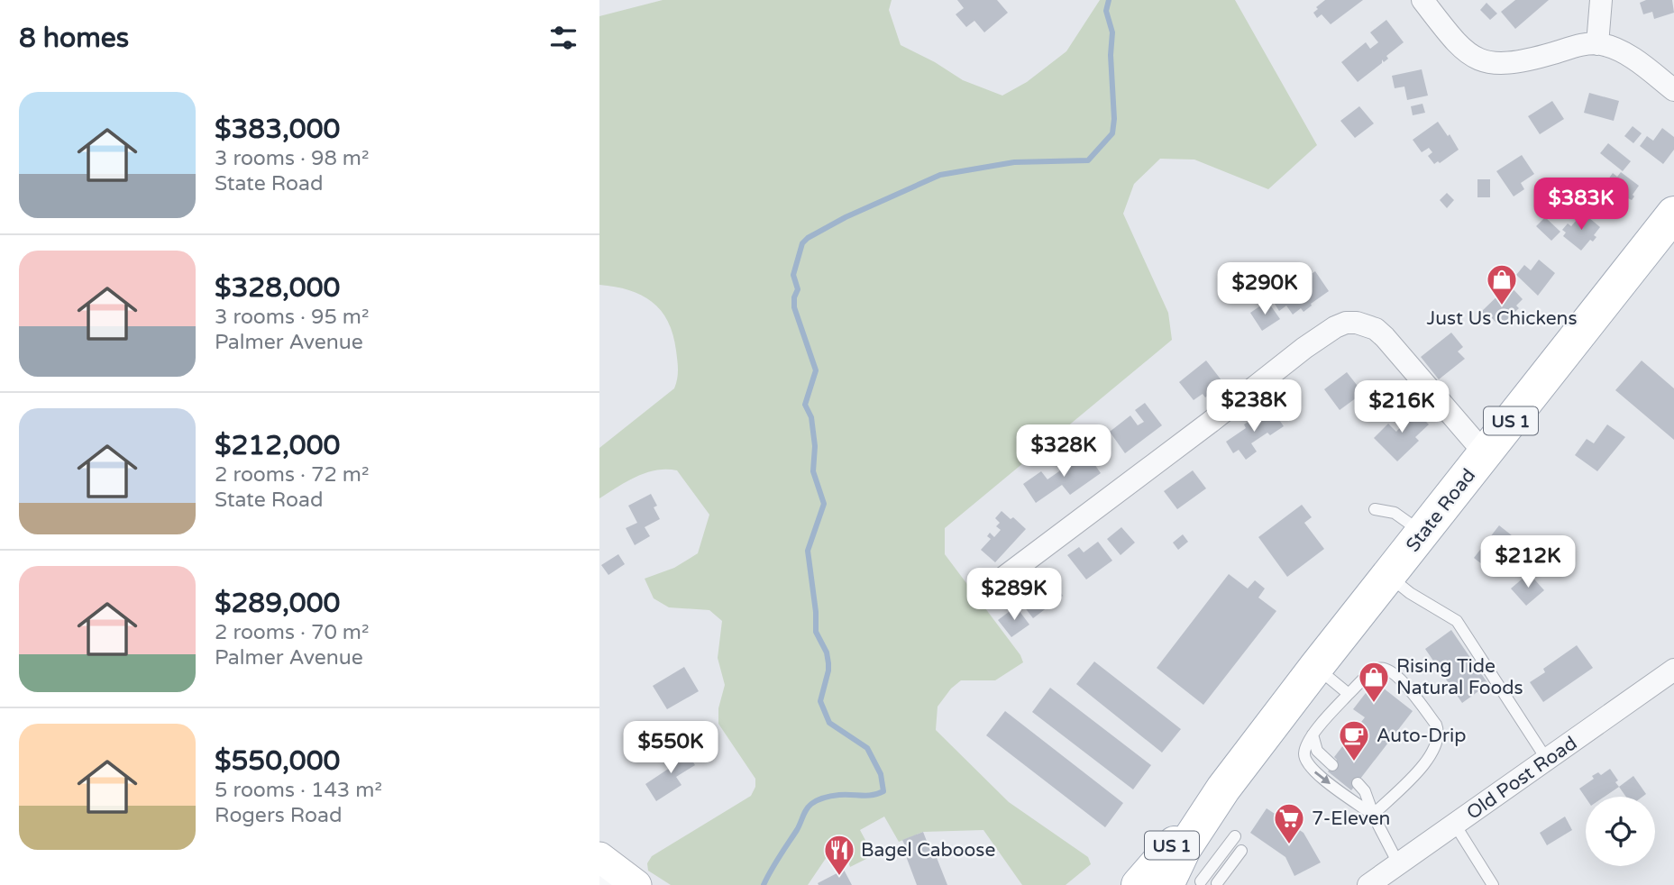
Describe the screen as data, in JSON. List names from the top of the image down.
{
  "streets": {
    "main road": ["US 1", "State Road"],
    "street": ["Old Post Road"]
  },
  "places": {
    "shop": ["Just Us Chickens", "Rising Tide Natural Foods"],
    "cafe": ["Auto-Drip"],
    "supermarket": ["7-Eleven"],
    "restaurant": ["Bagel Caboose"]
  },
  "page": {
    "heading": "8 homes",
    "list": [
      {
        "name": "$383,000",
        "note": "3 rooms · 98 m² · State Road"
      },
      {
        "name": "$328,000",
        "note": "3 rooms · 95 m² · Palmer Avenue"
      },
      {
        "name": "$212,000",
        "note": "2 rooms · 72 m² · State Road"
      },
      {
        "name": "$289,000",
        "note": "2 rooms · 70 m² · Palmer Avenue"
      },
      {
        "name": "$550,000",
        "note": "5 rooms · 143 m² · Rogers Road"
      }
    ],
    "price": [
      "$383K",
      "$290K",
      "$238K",
      "$216K",
      "$328K",
      "$212K",
      "$289K",
      "$550K"
    ]
  }
}
